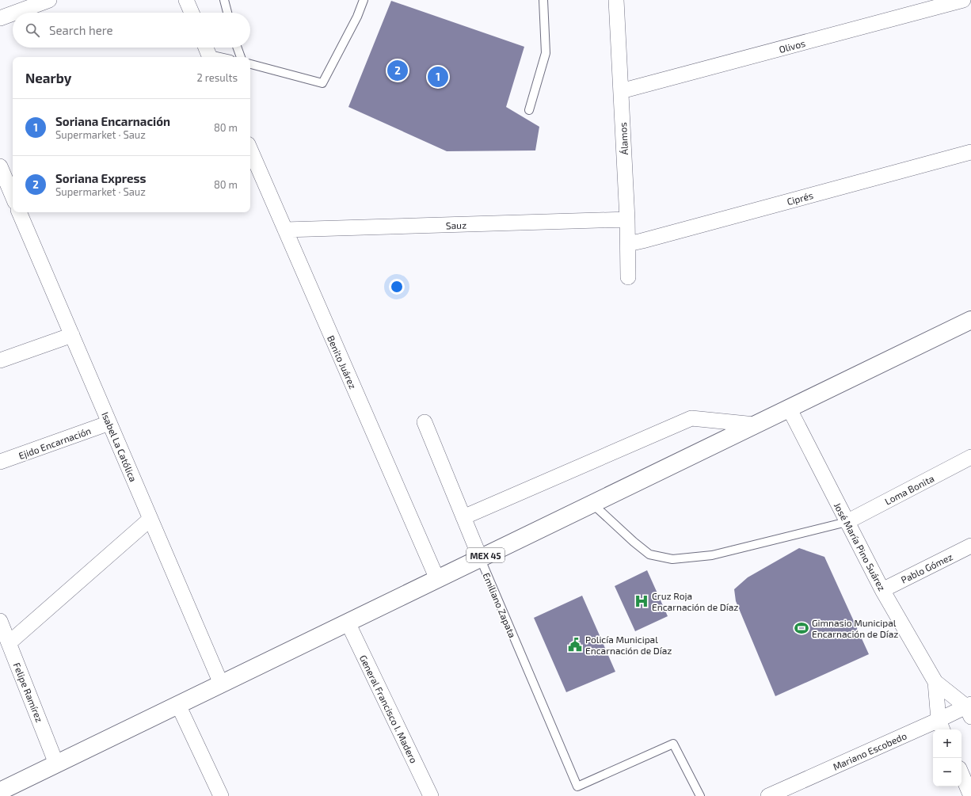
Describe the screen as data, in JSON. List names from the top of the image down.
{
  "streets": {
    "main road": ["MEX 45"],
    "street": [
      "Olivos",
      "Álamos",
      "Ciprés",
      "Sauz",
      "Benito Juárez",
      "Ejido Encarnación",
      "Isabel La Católica",
      "Loma Bonita",
      "José María Pino Suárez",
      "Pablo Gómez",
      "Emiliano Zapata",
      "Felipe Ramírez",
      "General Francisco I. Madero",
      "Mariano Escobedo"
    ]
  },
  "crossings": [
    ["Olivos", "Álamos"],
    ["Álamos", "Ciprés"],
    ["Álamos", "Sauz"],
    ["Sauz", "Benito Juárez"],
    ["Benito Juárez", "MEX 45"],
    ["Ejido Encarnación", "Isabel La Católica"],
    ["Isabel La Católica", "MEX 45"],
    ["Loma Bonita", "José María Pino Suárez"],
    ["José María Pino Suárez", "MEX 45"],
    ["José María Pino Suárez", "Pablo Gómez"],
    ["José María Pino Suárez", "Mariano Escobedo"],
    ["MEX 45", "Emiliano Zapata"],
    ["MEX 45", "Felipe Ramírez"],
    ["MEX 45", "General Francisco I. Madero"]
  ],
  "places": {
    "hospital": ["Cruz Roja Encarnación de Díaz"],
    "sports": ["Gimnasio Municipal Encarnación de Díaz"],
    "public building": ["Policía Municipal Encarnación de Díaz"]
  },
  "page": {
    "search": "Search here",
    "heading": ["Nearby", "2 results"],
    "pins": ["2", "1"],
    "list": [
      {
        "mark": "1",
        "name": "Soriana Encarnación",
        "note": "Supermarket · Sauz",
        "value": "80 m"
      },
      {
        "mark": "2",
        "name": "Soriana Express",
        "note": "Supermarket · Sauz",
        "value": "80 m"
      }
    ],
    "map_buttons": ["+", "−"]
  }
}
